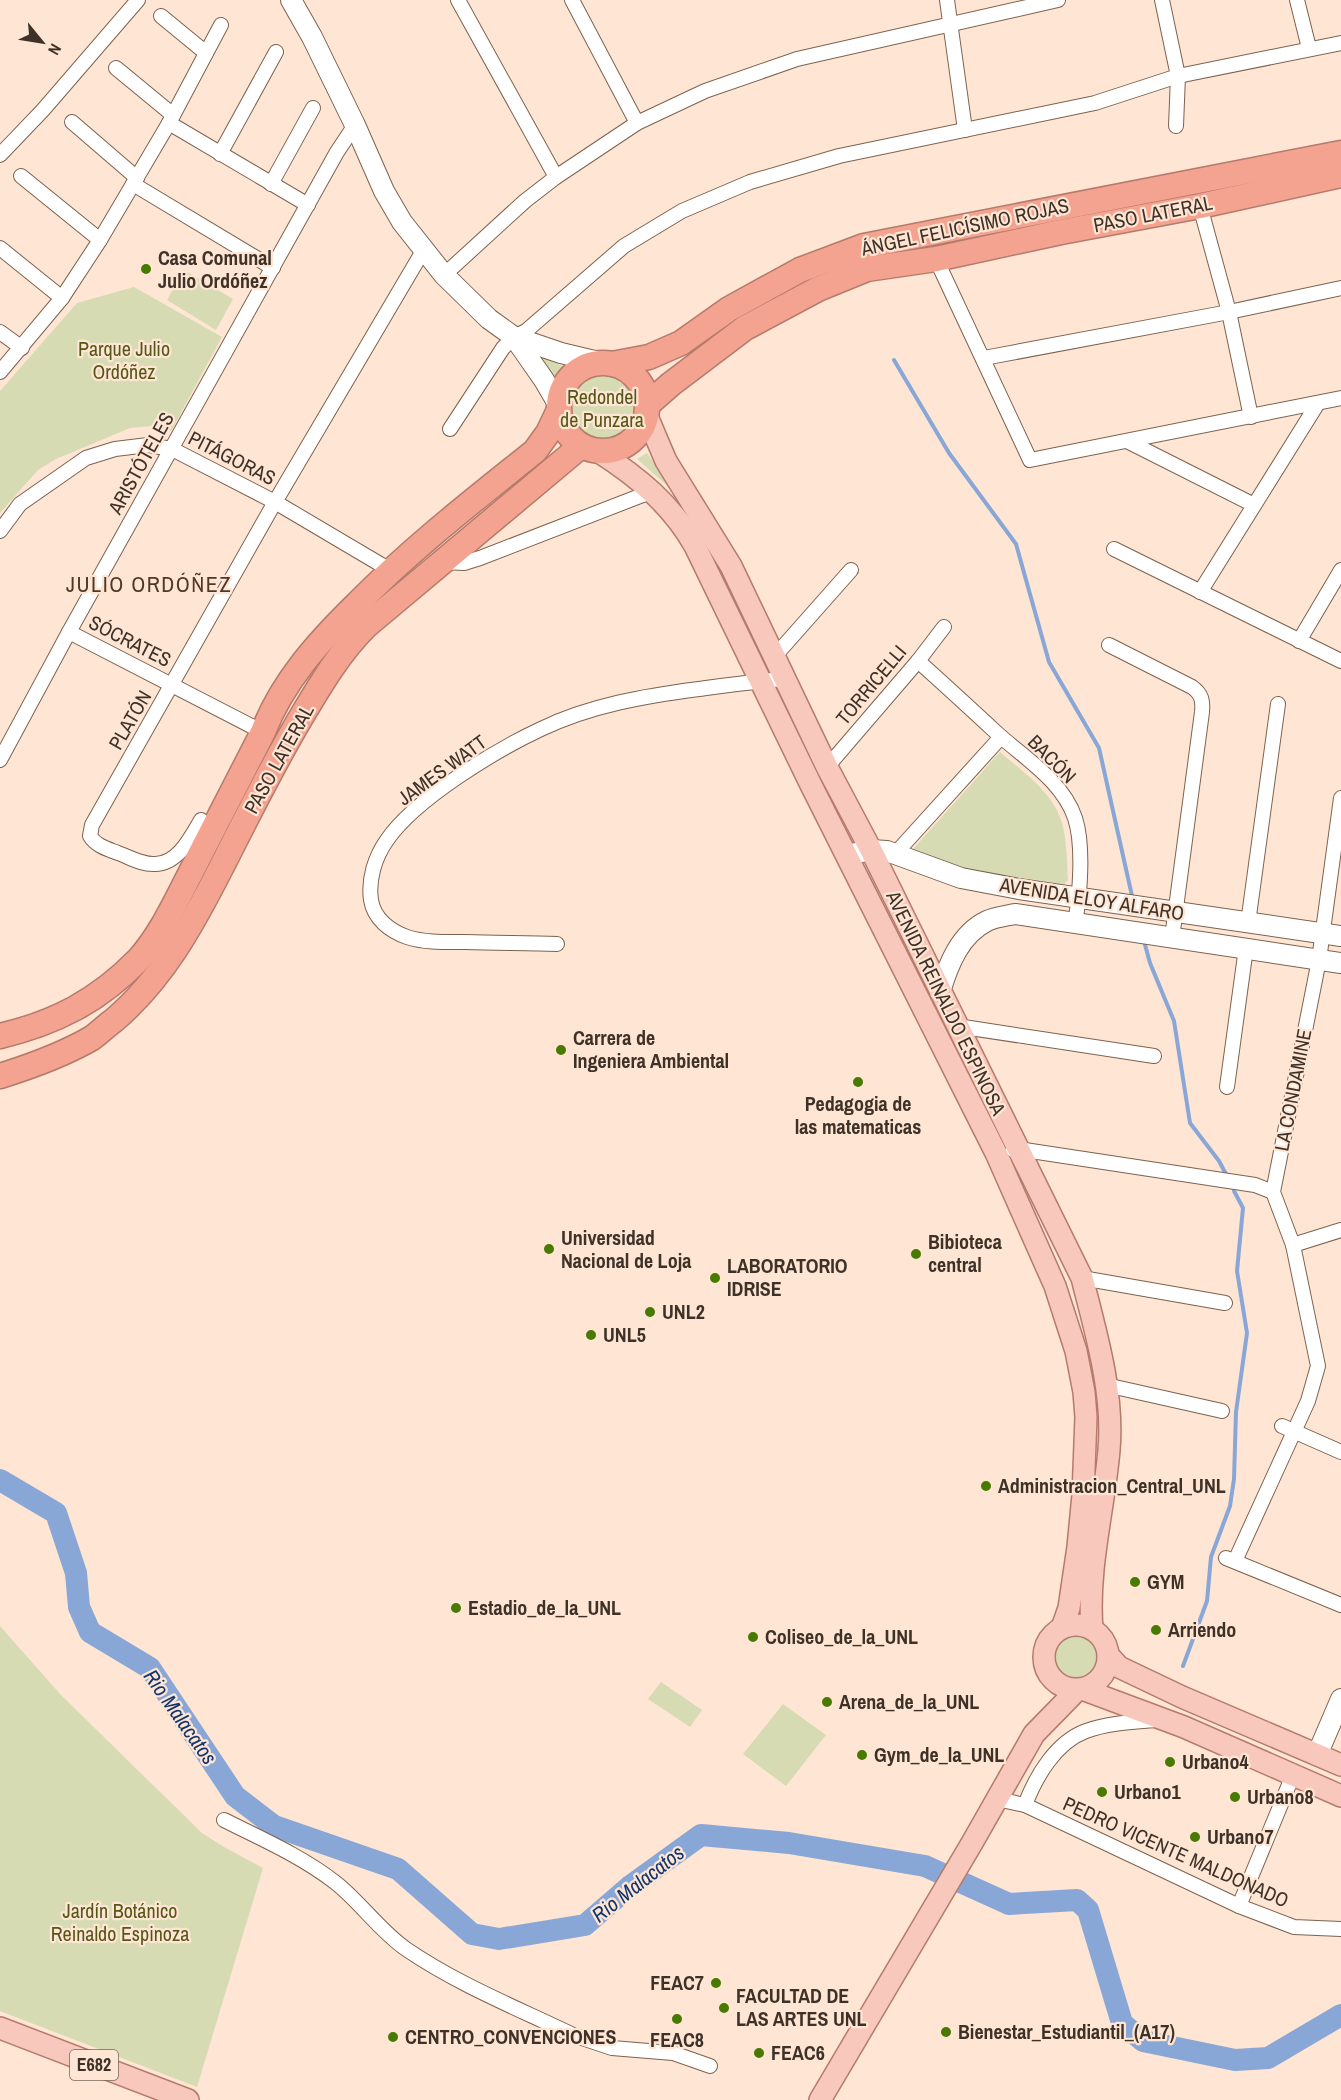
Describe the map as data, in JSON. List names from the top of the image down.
{
  "streets": {
    "highway": ["PASO LATERAL", "ÁNGEL FELICÍSIMO ROJAS"],
    "main road": ["AVENIDA REINALDO ESPINOSA", "E682"],
    "street": [
      "PITÁGORAS",
      "ARISTÓTELES",
      "SÓCRATES",
      "TORRICELLI",
      "PLATÓN",
      "BACÓN",
      "JAMES WATT",
      "AVENIDA ELOY ALFARO",
      "LA CONDAMINE",
      "PEDRO VICENTE MALDONADO"
    ]
  },
  "crossings": [
    ["PASO LATERAL", "ÁNGEL FELICÍSIMO ROJAS"],
    ["PASO LATERAL", "PITÁGORAS"],
    ["PASO LATERAL", "SÓCRATES"],
    ["PASO LATERAL", "AVENIDA REINALDO ESPINOSA"],
    ["ÁNGEL FELICÍSIMO ROJAS", "AVENIDA REINALDO ESPINOSA"],
    ["PITÁGORAS", "ARISTÓTELES"],
    ["PITÁGORAS", "PLATÓN"],
    ["ARISTÓTELES", "SÓCRATES"],
    ["SÓCRATES", "PLATÓN"],
    ["TORRICELLI", "BACÓN"],
    ["TORRICELLI", "AVENIDA REINALDO ESPINOSA"],
    ["BACÓN", "AVENIDA ELOY ALFARO"],
    ["JAMES WATT", "AVENIDA REINALDO ESPINOSA"],
    ["AVENIDA ELOY ALFARO", "AVENIDA REINALDO ESPINOSA"],
    ["AVENIDA ELOY ALFARO", "LA CONDAMINE"]
  ],
  "districts": ["JULIO ORDÓÑEZ"],
  "water": ["Rio Malacatos"],
  "parks": ["Parque Julio Ordóñez", "Redondel de Punzara", "Jardín Botánico Reinaldo Espinoza"],
  "places": [
    "Casa Comunal Julio Ordóñez",
    "Carrera de Ingeniera Ambiental",
    "Pedagogia de las matematicas",
    "Universidad Nacional de Loja",
    "Bibioteca central",
    "LABORATORIO IDRISE",
    "UNL2",
    "UNL5",
    "Administracion_Central_UNL",
    "GYM",
    "Estadio_de_la_UNL",
    "Arriendo",
    "Coliseo_de_la_UNL",
    "Arena_de_la_UNL",
    "Gym_de_la_UNL",
    "Urbano4",
    "Urbano1",
    "Urbano8",
    "Urbano7",
    "FEAC7",
    "FACULTAD DE LAS ARTES UNL",
    "FEAC8",
    "Bienestar_Estudiantil_(A17)",
    "CENTRO_CONVENCIONES",
    "FEAC6"
  ],
  "north": "bottom right"
}
